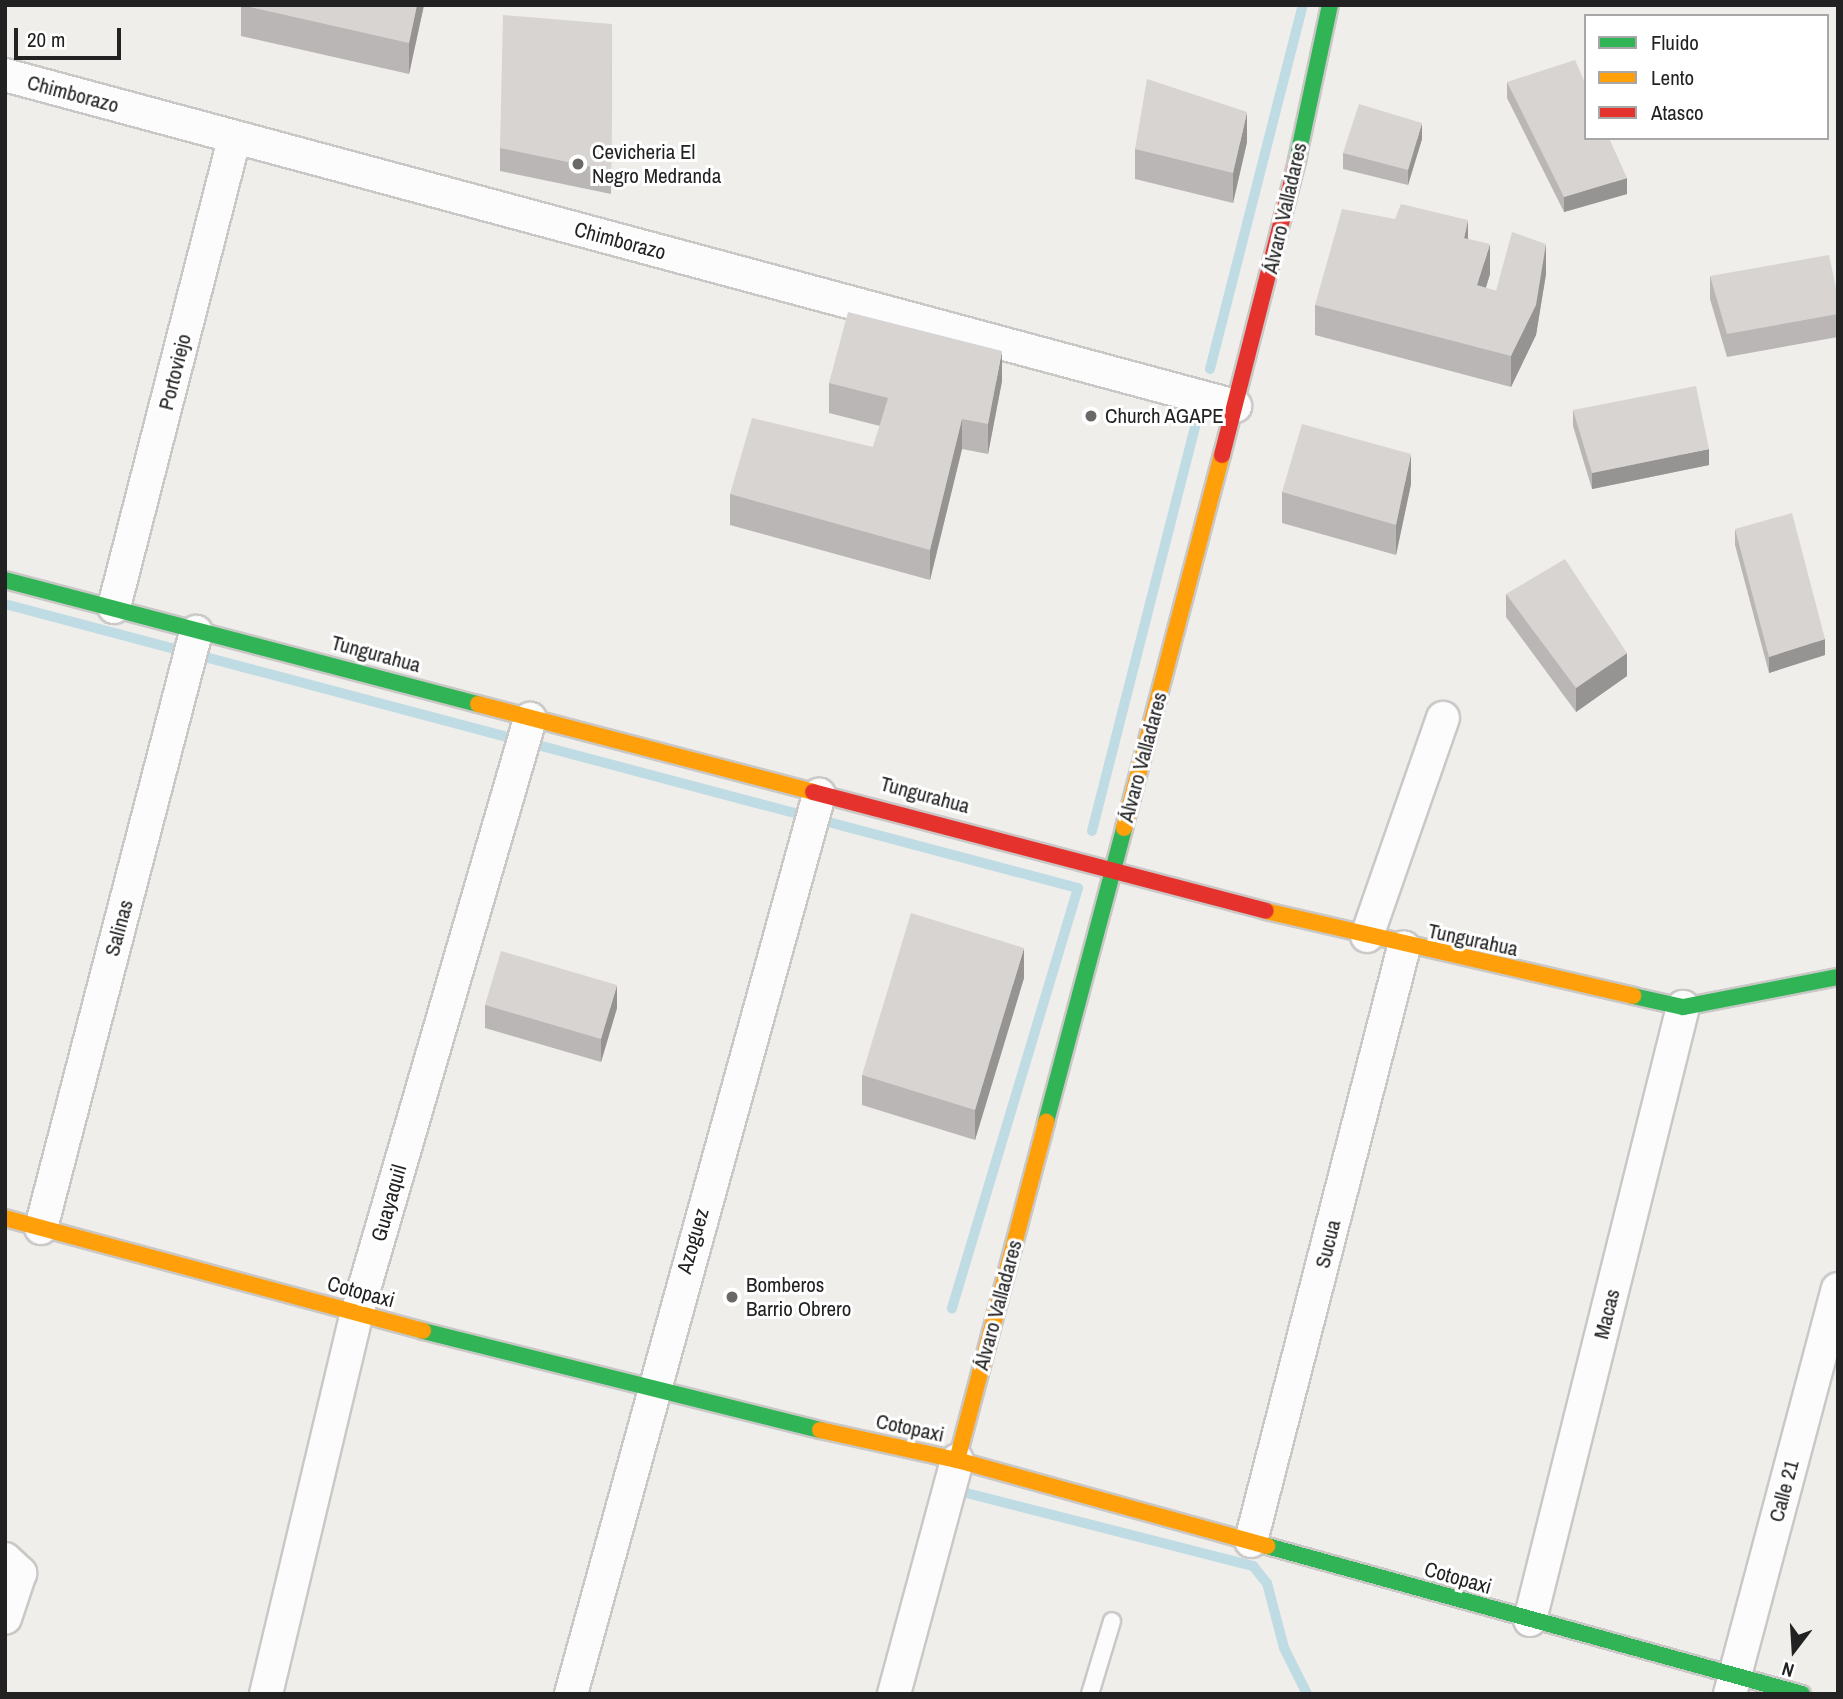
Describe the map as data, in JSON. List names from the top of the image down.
{
  "streets": {
    "street": [
      "Chimborazo",
      "Álvaro Valladares",
      "Portoviejo",
      "Tungurahua",
      "Salinas",
      "Guayaquil",
      "Azoguez",
      "Sucua",
      "Cotopaxi",
      "Macas",
      "Calle 21"
    ]
  },
  "crossings": [
    ["Chimborazo", "Álvaro Valladares"],
    ["Chimborazo", "Portoviejo"],
    ["Álvaro Valladares", "Tungurahua"],
    ["Álvaro Valladares", "Cotopaxi"],
    ["Portoviejo", "Tungurahua"],
    ["Tungurahua", "Salinas"],
    ["Tungurahua", "Guayaquil"],
    ["Tungurahua", "Azoguez"],
    ["Tungurahua", "Sucua"],
    ["Tungurahua", "Macas"],
    ["Salinas", "Cotopaxi"],
    ["Guayaquil", "Cotopaxi"],
    ["Azoguez", "Cotopaxi"],
    ["Sucua", "Cotopaxi"],
    ["Cotopaxi", "Macas"],
    ["Cotopaxi", "Calle 21"]
  ],
  "places": ["Cevicheria El Negro Medranda", "Church AGAPE", "Bomberos Barrio Obrero"],
  "legend": ["Fluido", "Lento", "Atasco"],
  "scale_bar": "20 m",
  "north": "bottom"
}
